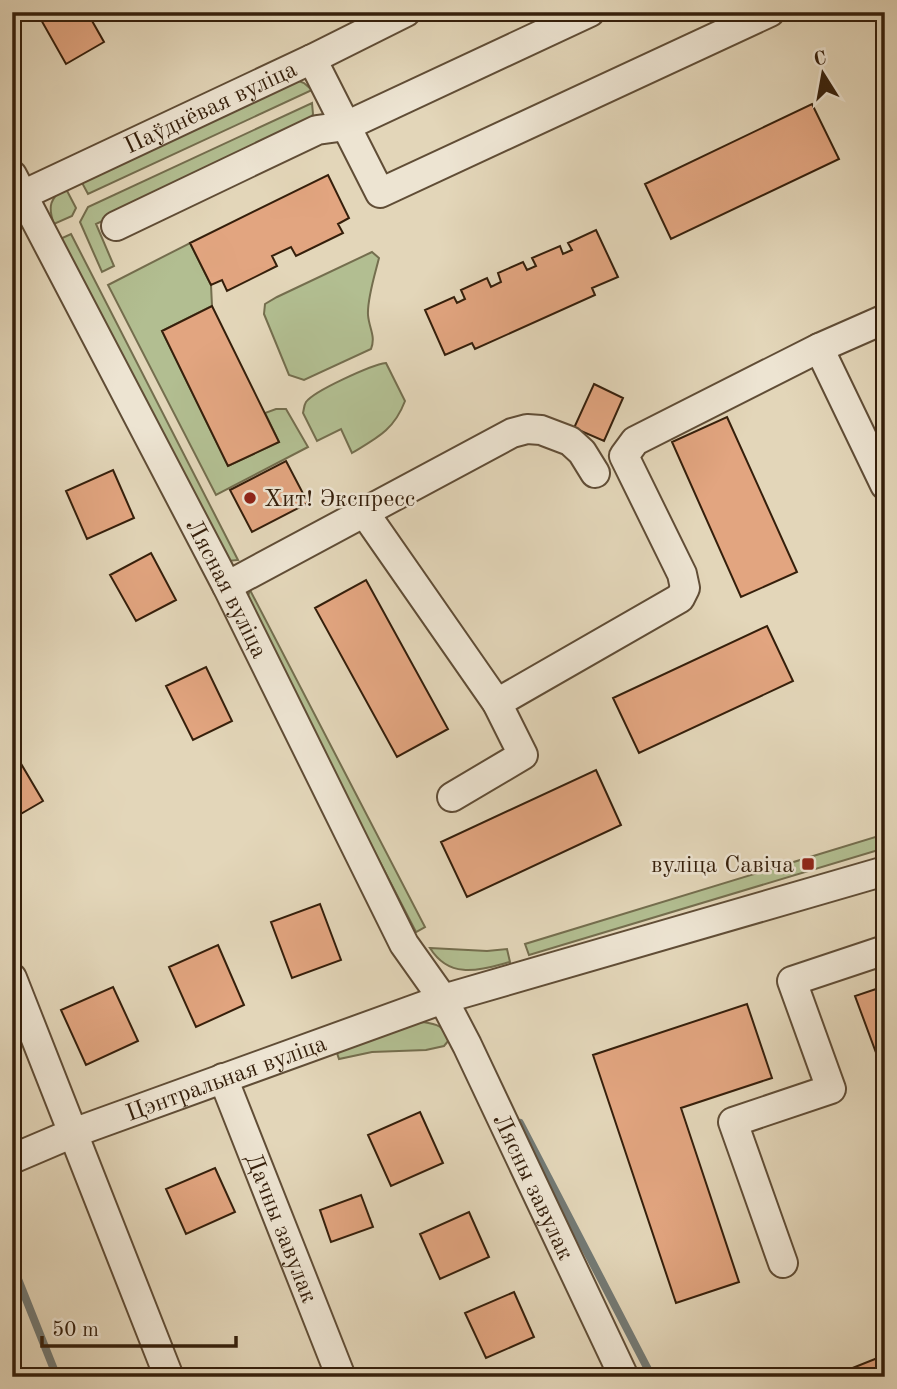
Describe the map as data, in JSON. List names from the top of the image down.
{
  "streets": {
    "street": [
      "Паўднёвая вуліца",
      "Лясная вуліца",
      "Цэнтральная вуліца",
      "Лясны завулак",
      "Дачны завулак"
    ]
  },
  "crossings": [
    ["Паўднёвая вуліца", "Лясная вуліца"],
    ["Лясная вуліца", "Цэнтральная вуліца"],
    ["Лясная вуліца", "Лясны завулак"],
    ["Цэнтральная вуліца", "Лясны завулак"],
    ["Цэнтральная вуліца", "Дачны завулак"]
  ],
  "places": {
    "other": ["Хит! Экспресс"],
    "transit": ["вуліца Савіча"]
  },
  "scale_bar": "50 m",
  "north": "top"
}
